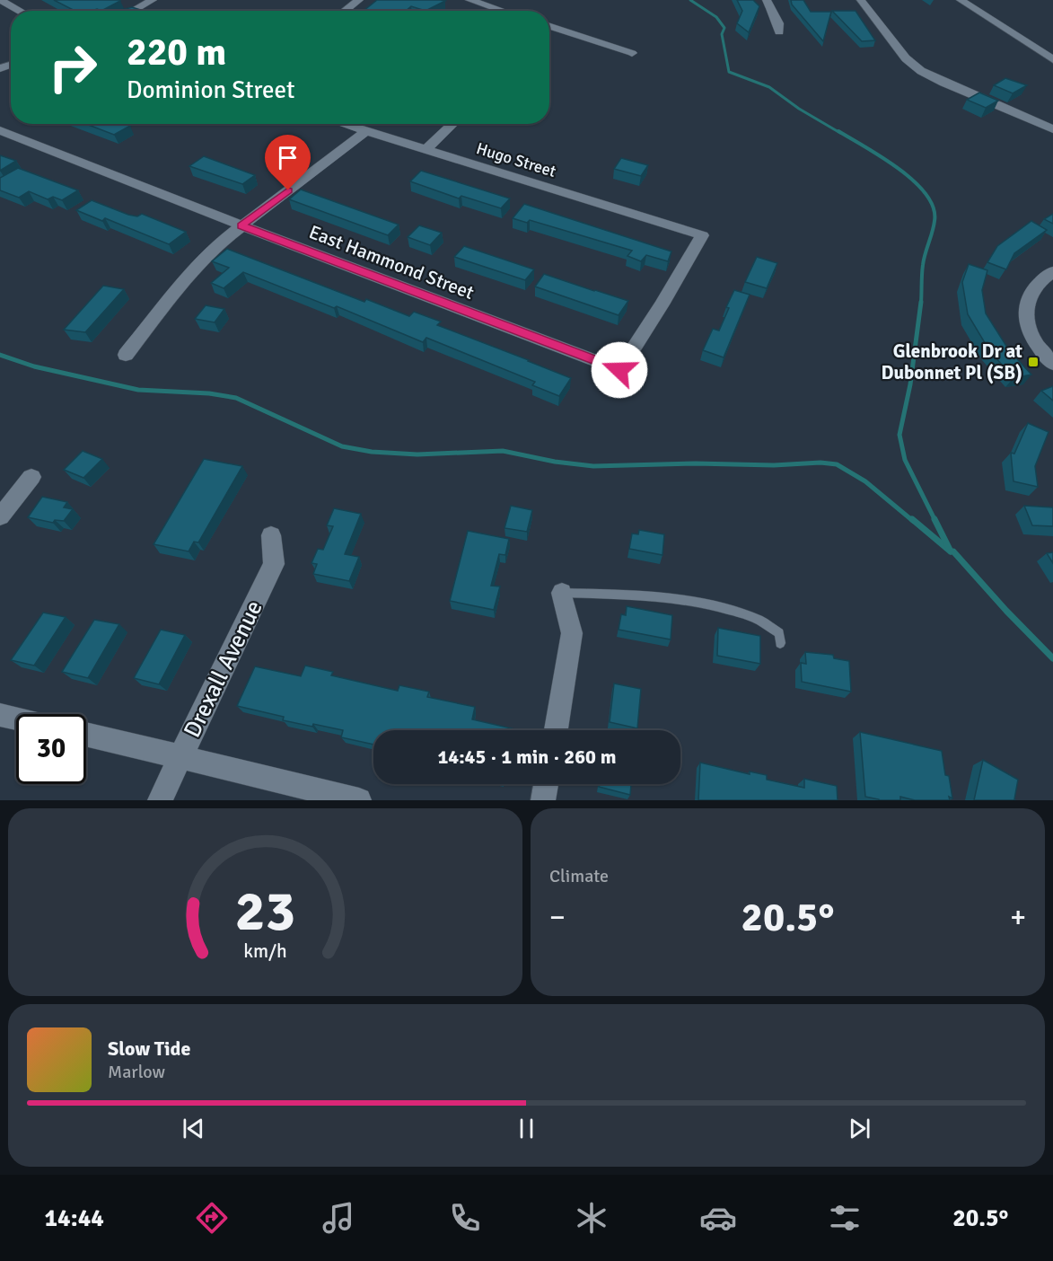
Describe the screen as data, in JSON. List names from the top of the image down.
{
  "streets": {
    "street": ["Hugo Street", "East Hammond Street", "Drexall Avenue"]
  },
  "crossings": [
    ["Hugo Street", "East Hammond Street"]
  ],
  "places": {
    "transit": ["Glenbrook Dr at Dubonnet Pl (SB)"]
  },
  "page": {
    "turn": ["220 m", "Dominion Street"],
    "limit": "30",
    "trip": "14:45 · 1 min · 260 m",
    "tile": "Climate",
    "heat": ["−", "20.5°", "+"],
    "song": ["Slow Tide", "Marlow"],
    "tabs": ["14:44", "20.5°"],
    "gauge": ["23", "km/h"]
  }
}
